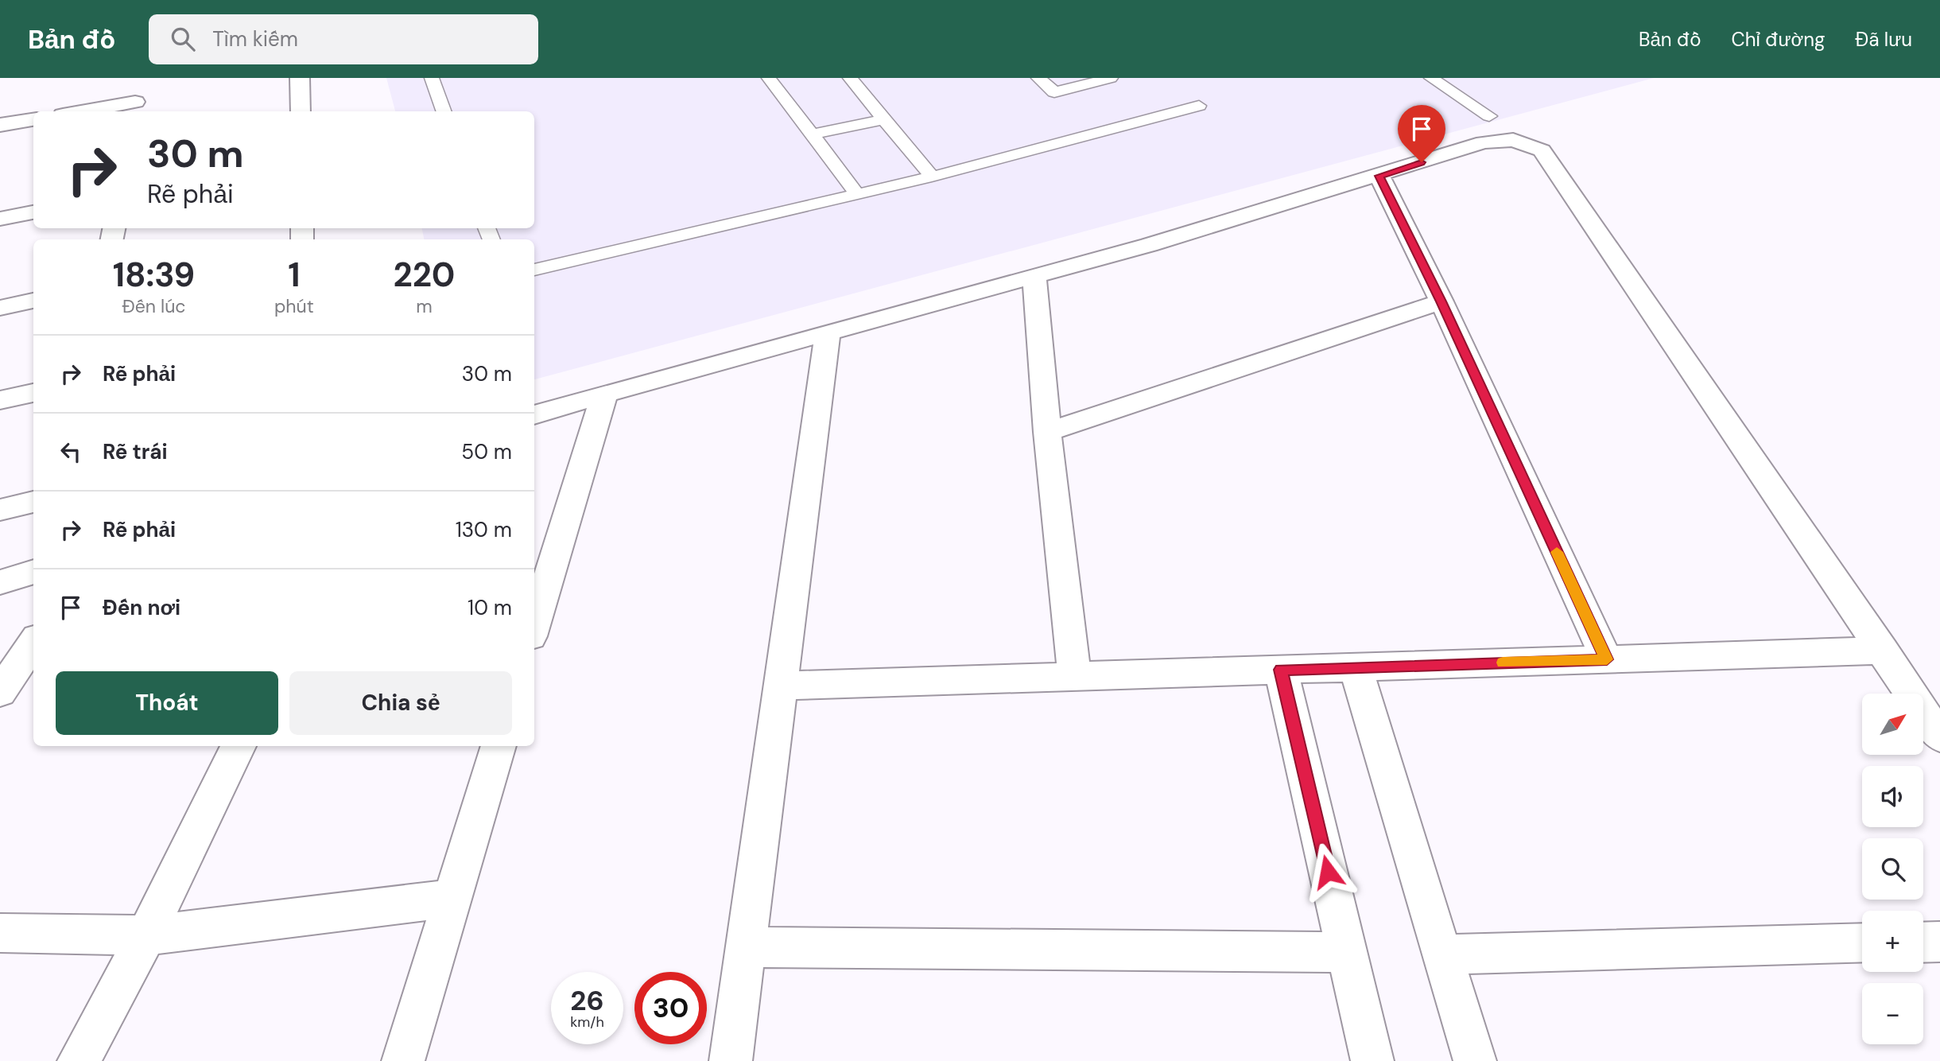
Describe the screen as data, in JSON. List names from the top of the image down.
{
  "north": "top right",
  "page": {
    "header": "Bản đồ",
    "search": "Tìm kiếm",
    "nav": ["Bản đồ", "Chỉ đường", "Đã lưu"],
    "turn": ["30 m", "Rẽ phải"],
    "eta": [
      "18:39",
      "Đến lúc",
      "1",
      "phút",
      "220",
      "m"
    ],
    "list": [
      {
        "name": "Rẽ phải",
        "value": "30 m"
      },
      {
        "name": "Rẽ trái",
        "value": "50 m"
      },
      {
        "name": "Rẽ phải",
        "value": "130 m"
      },
      {
        "name": "Đến nơi",
        "value": "10 m"
      }
    ],
    "buttons": ["Thoát", "Chia sẻ"],
    "map_buttons": ["+", "−"],
    "speed": "26 km/h",
    "limit": "30"
  }
}
